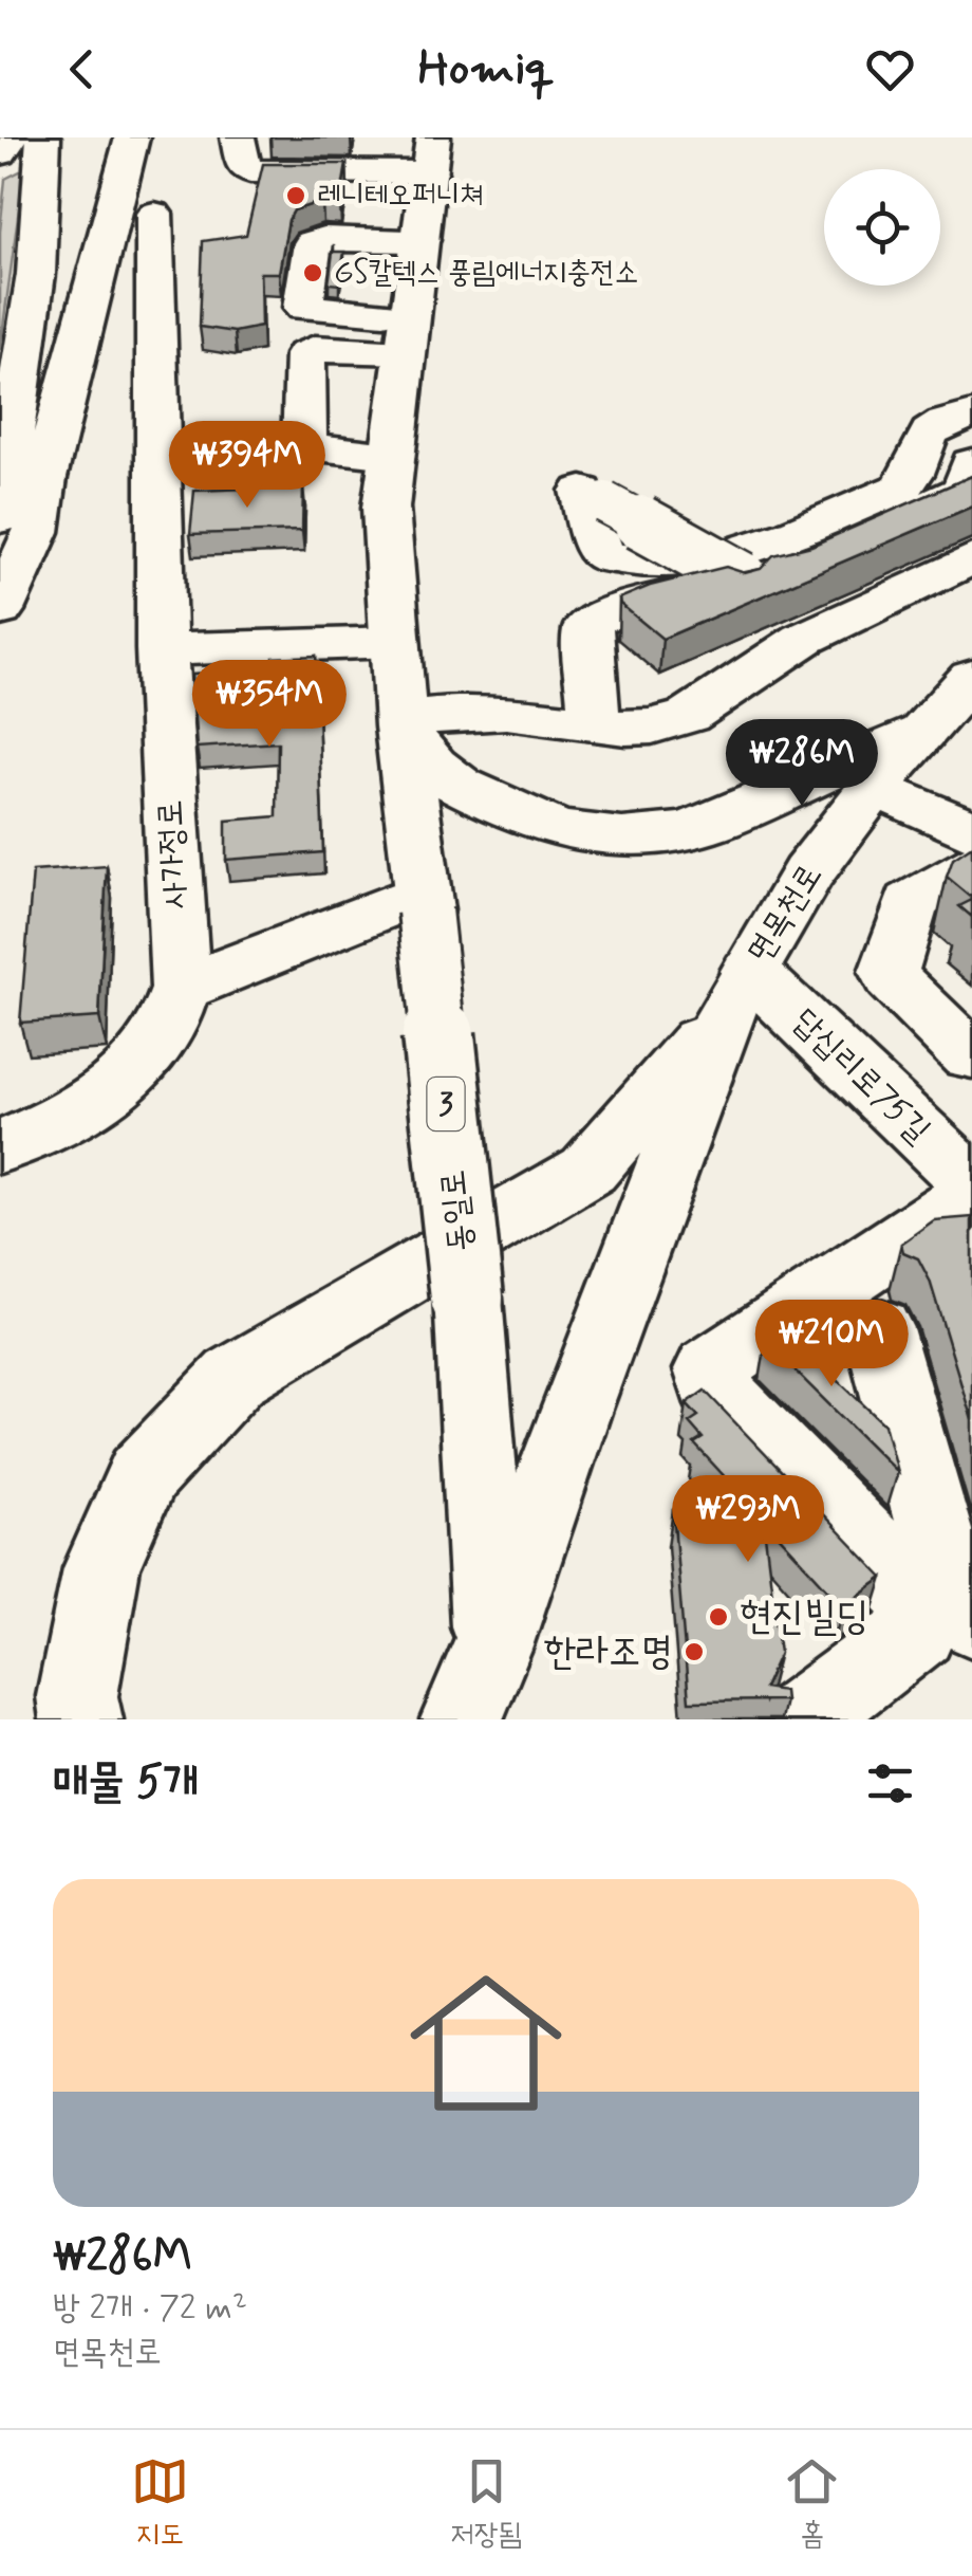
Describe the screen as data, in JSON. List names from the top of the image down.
{
  "streets": {
    "main road": [
      "사가정로",
      "면목천로",
      "답십리로75길",
      "3",
      "동일로"
    ]
  },
  "crossings": [
    ["면목천로", "답십리로75길"]
  ],
  "places": [
    "레니테오퍼니쳐",
    "GS칼텍스 풍림에너지충전소",
    "현진빌딩",
    "한라조명"
  ],
  "page": {
    "header": "Homiq",
    "price": [
      "₩394M",
      "₩354M",
      "₩286M",
      "₩210M",
      "₩293M"
    ],
    "heading": "매물 5개",
    "list": [
      {
        "name": "₩286M",
        "note": "방 2개 · 72 m² · 면목천로"
      }
    ],
    "tabs": ["지도", "저장됨", "홈"]
  }
}
